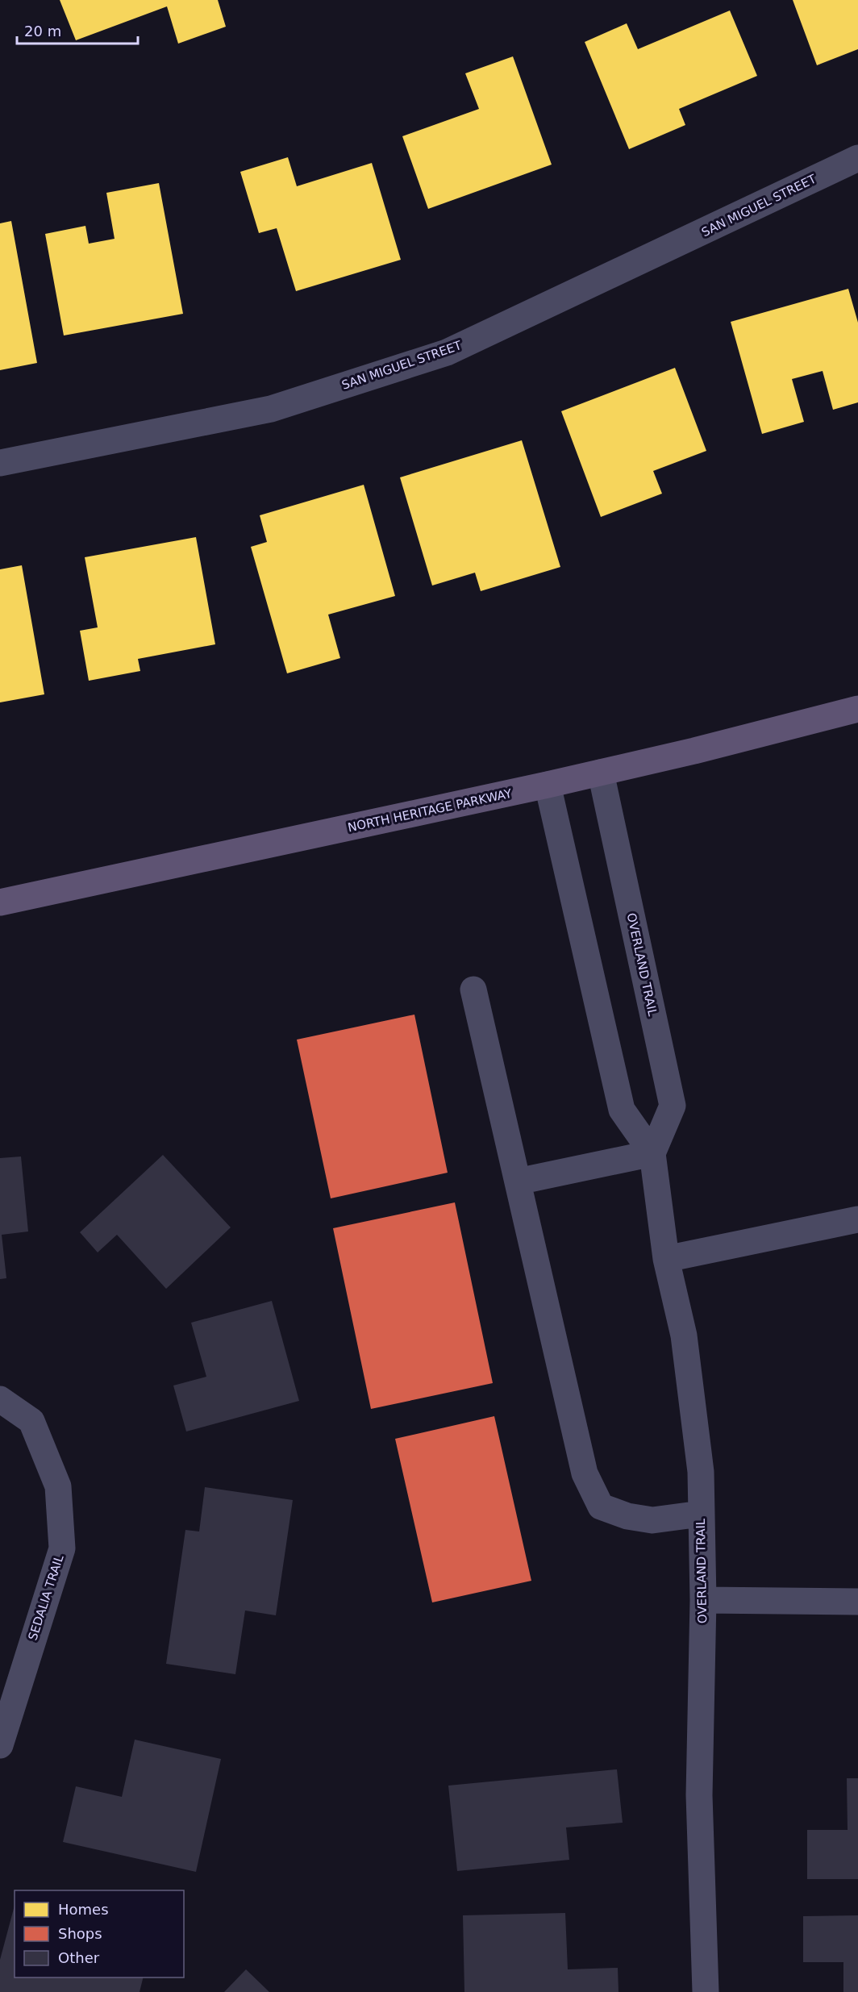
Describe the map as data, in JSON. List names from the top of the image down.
{
  "streets": {
    "main road": ["NORTH HERITAGE PARKWAY"],
    "street": ["SAN MIGUEL STREET", "OVERLAND TRAIL", "SEDALIA TRAIL"]
  },
  "crossings": [
    ["NORTH HERITAGE PARKWAY", "OVERLAND TRAIL"]
  ],
  "legend": ["Homes", "Shops", "Other"],
  "scale_bar": "20 m"
}
